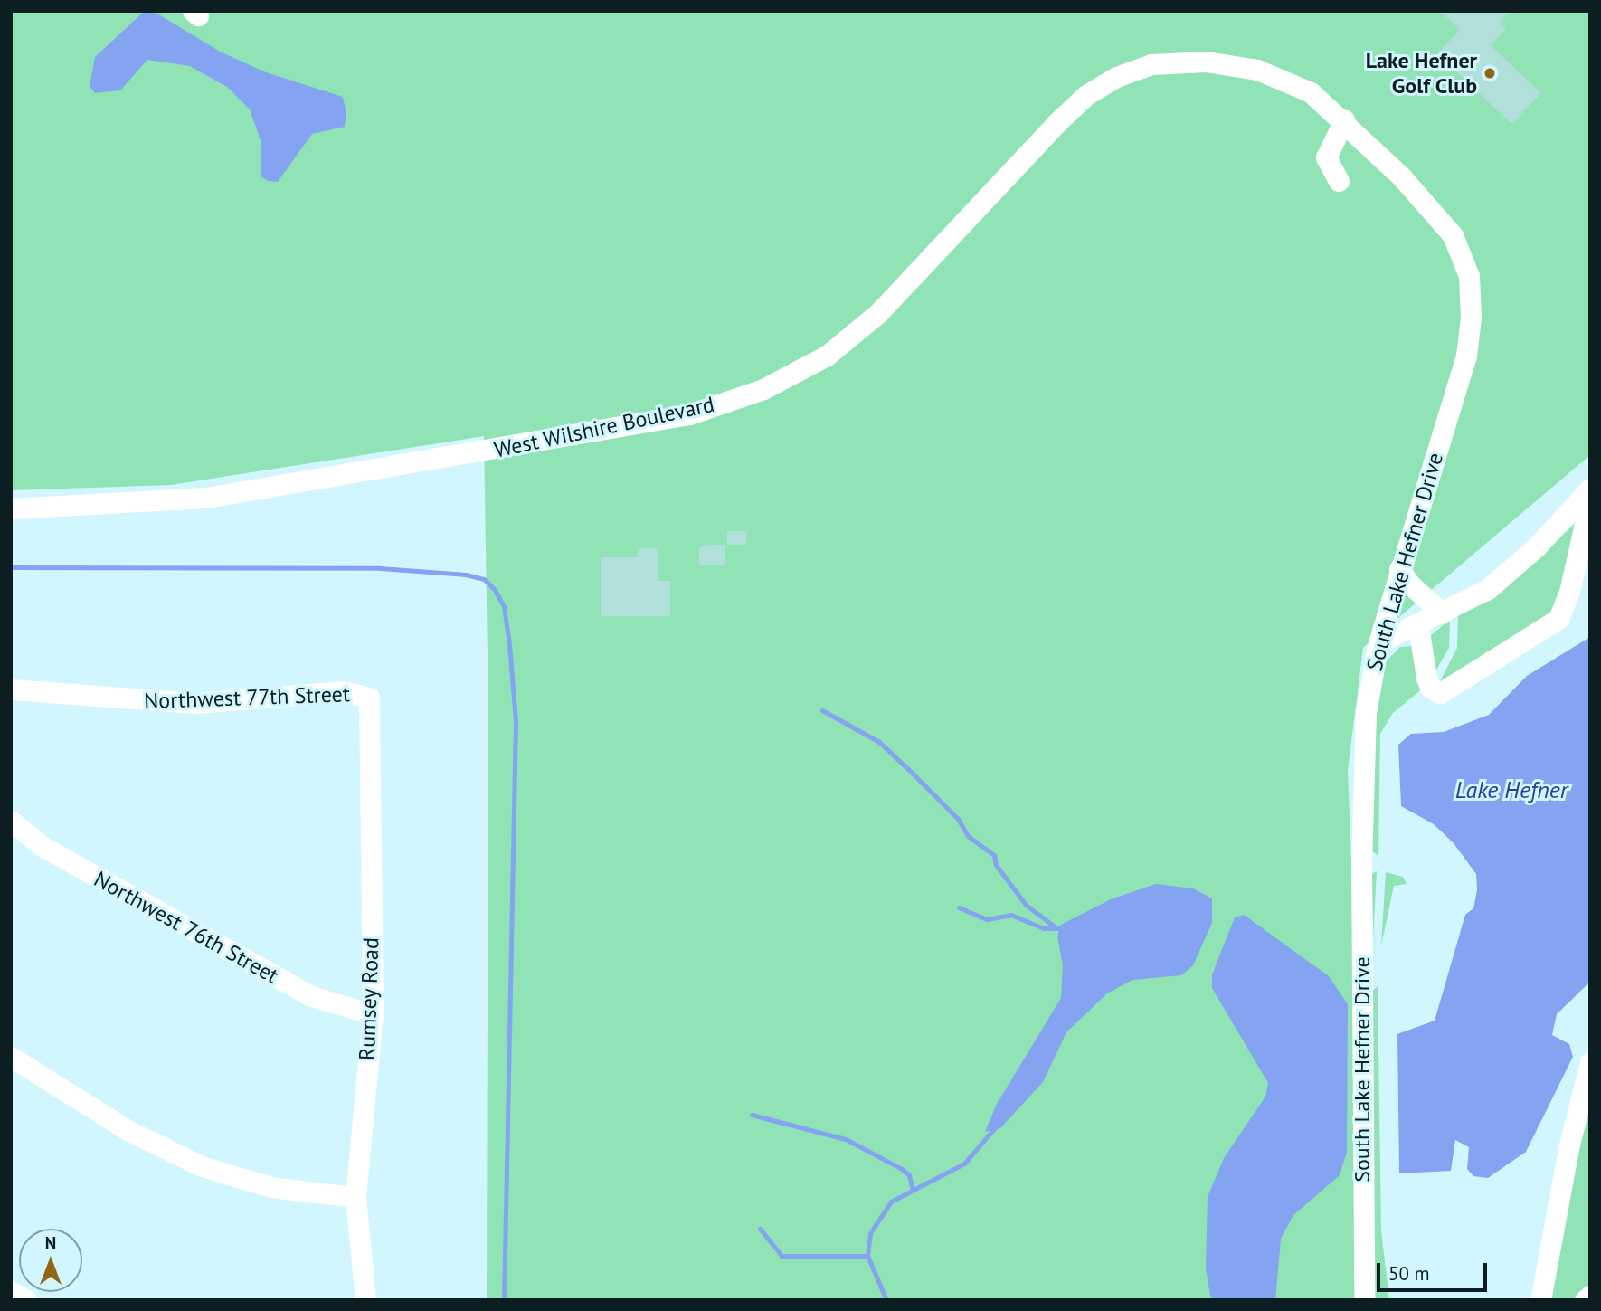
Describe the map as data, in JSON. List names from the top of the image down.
{
  "streets": {
    "street": [
      "West Wilshire Boulevard",
      "South Lake Hefner Drive",
      "Northwest 77th Street",
      "Northwest 76th Street",
      "Rumsey Road"
    ]
  },
  "crossings": [
    ["West Wilshire Boulevard", "South Lake Hefner Drive"],
    ["Northwest 77th Street", "Rumsey Road"],
    ["Northwest 76th Street", "Rumsey Road"]
  ],
  "water": ["Lake Hefner"],
  "places": ["Lake Hefner Golf Club"],
  "scale_bar": "50 m",
  "north": "top"
}
